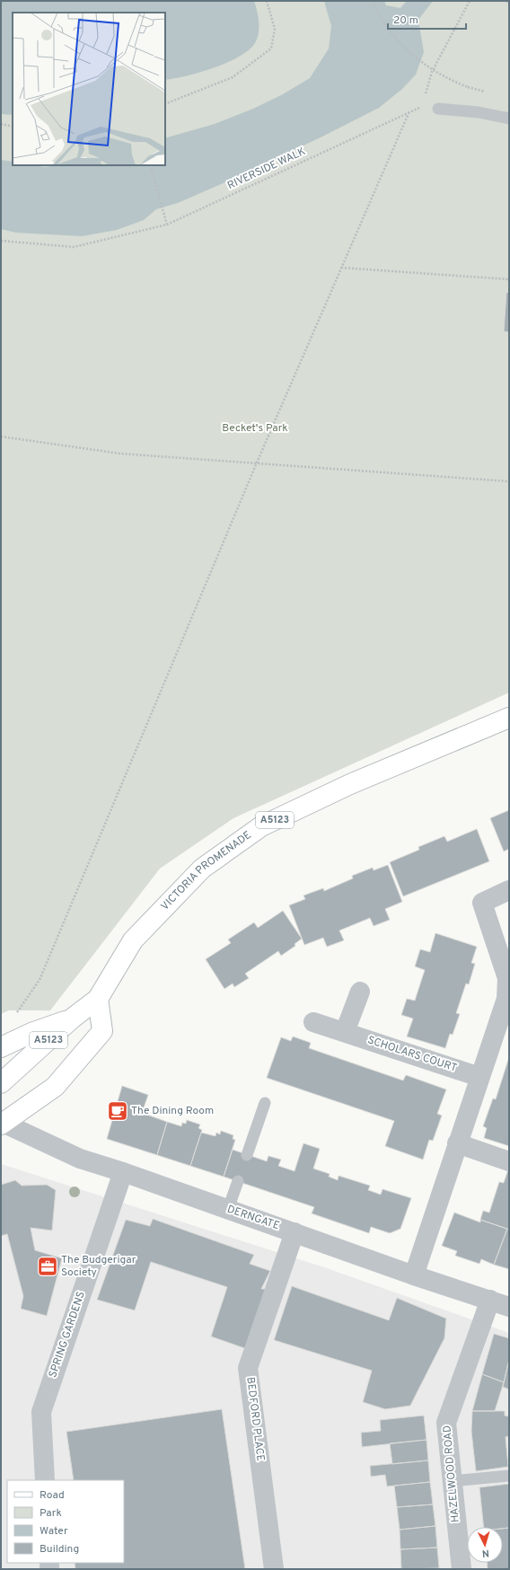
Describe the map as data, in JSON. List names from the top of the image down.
{
  "streets": {
    "main road": ["A5123", "VICTORIA PROMENADE"],
    "street": [
      "SCHOLARS COURT",
      "DERNGATE",
      "SPRING GARDENS",
      "BEDFORD PLACE",
      "HAZELWOOD ROAD"
    ],
    "path": ["RIVERSIDE WALK"]
  },
  "crossings": [
    ["DERNGATE", "SPRING GARDENS"],
    ["DERNGATE", "BEDFORD PLACE"],
    ["DERNGATE", "HAZELWOOD ROAD"]
  ],
  "parks": ["Becket's Park"],
  "places": {
    "cafe": ["The Dining Room"],
    "office": ["The Budgerigar Society"]
  },
  "legend": [
    "Road",
    "Park",
    "Water",
    "Building"
  ],
  "scale_bar": "20 m",
  "north": "bottom"
}
